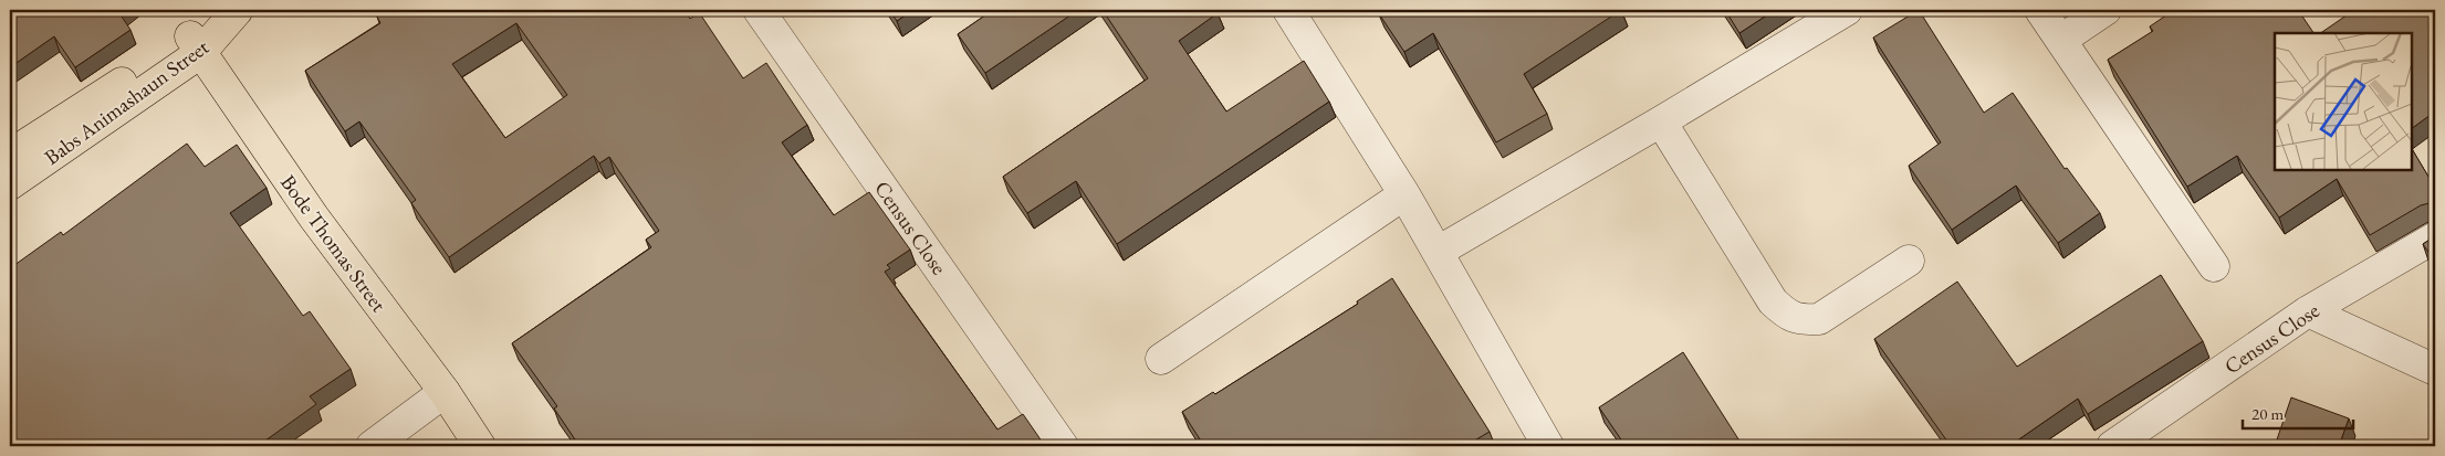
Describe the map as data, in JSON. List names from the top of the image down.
{
  "streets": {
    "main road": ["Babs Animashaun Street", "Bode Thomas Street"],
    "street": ["Census Close"]
  },
  "crossings": [
    ["Babs Animashaun Street", "Bode Thomas Street"]
  ],
  "scale_bar": "20 m"
}
